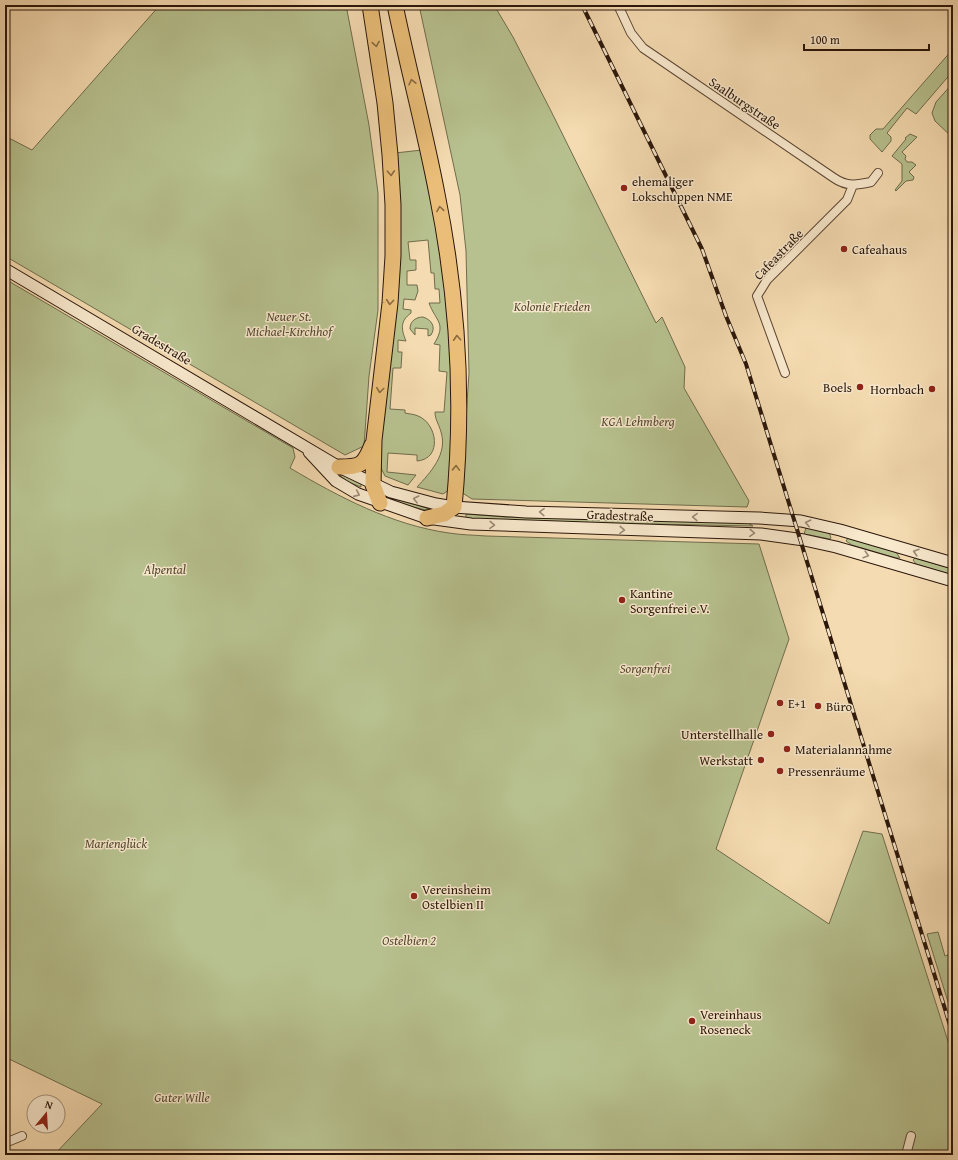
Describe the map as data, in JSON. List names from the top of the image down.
{
  "streets": {
    "main road": ["Gradestraße"],
    "street": ["Saalburgstraße", "Cafeastraße"]
  },
  "crossings": [
    ["Saalburgstraße", "Cafeastraße"]
  ],
  "parks": [
    "Kolonie Frieden",
    "Neuer St. Michael-Kirchhof",
    "KGA Lehmberg",
    "Alpental",
    "Sorgenfrei",
    "Marienglück",
    "Ostelbien 2",
    "Guter Wille"
  ],
  "places": [
    "ehemaliger Lokschuppen NME",
    "Cafeahaus",
    "Boels",
    "Hornbach",
    "Kantine Sorgenfrei e.V.",
    "E+1",
    "Büro",
    "Unterstellhalle",
    "Materialannahme",
    "Werkstatt",
    "Pressenräume",
    "Vereinsheim Ostelbien II",
    "Vereinhaus Roseneck"
  ],
  "scale_bar": "100 m",
  "north": "top"
}
